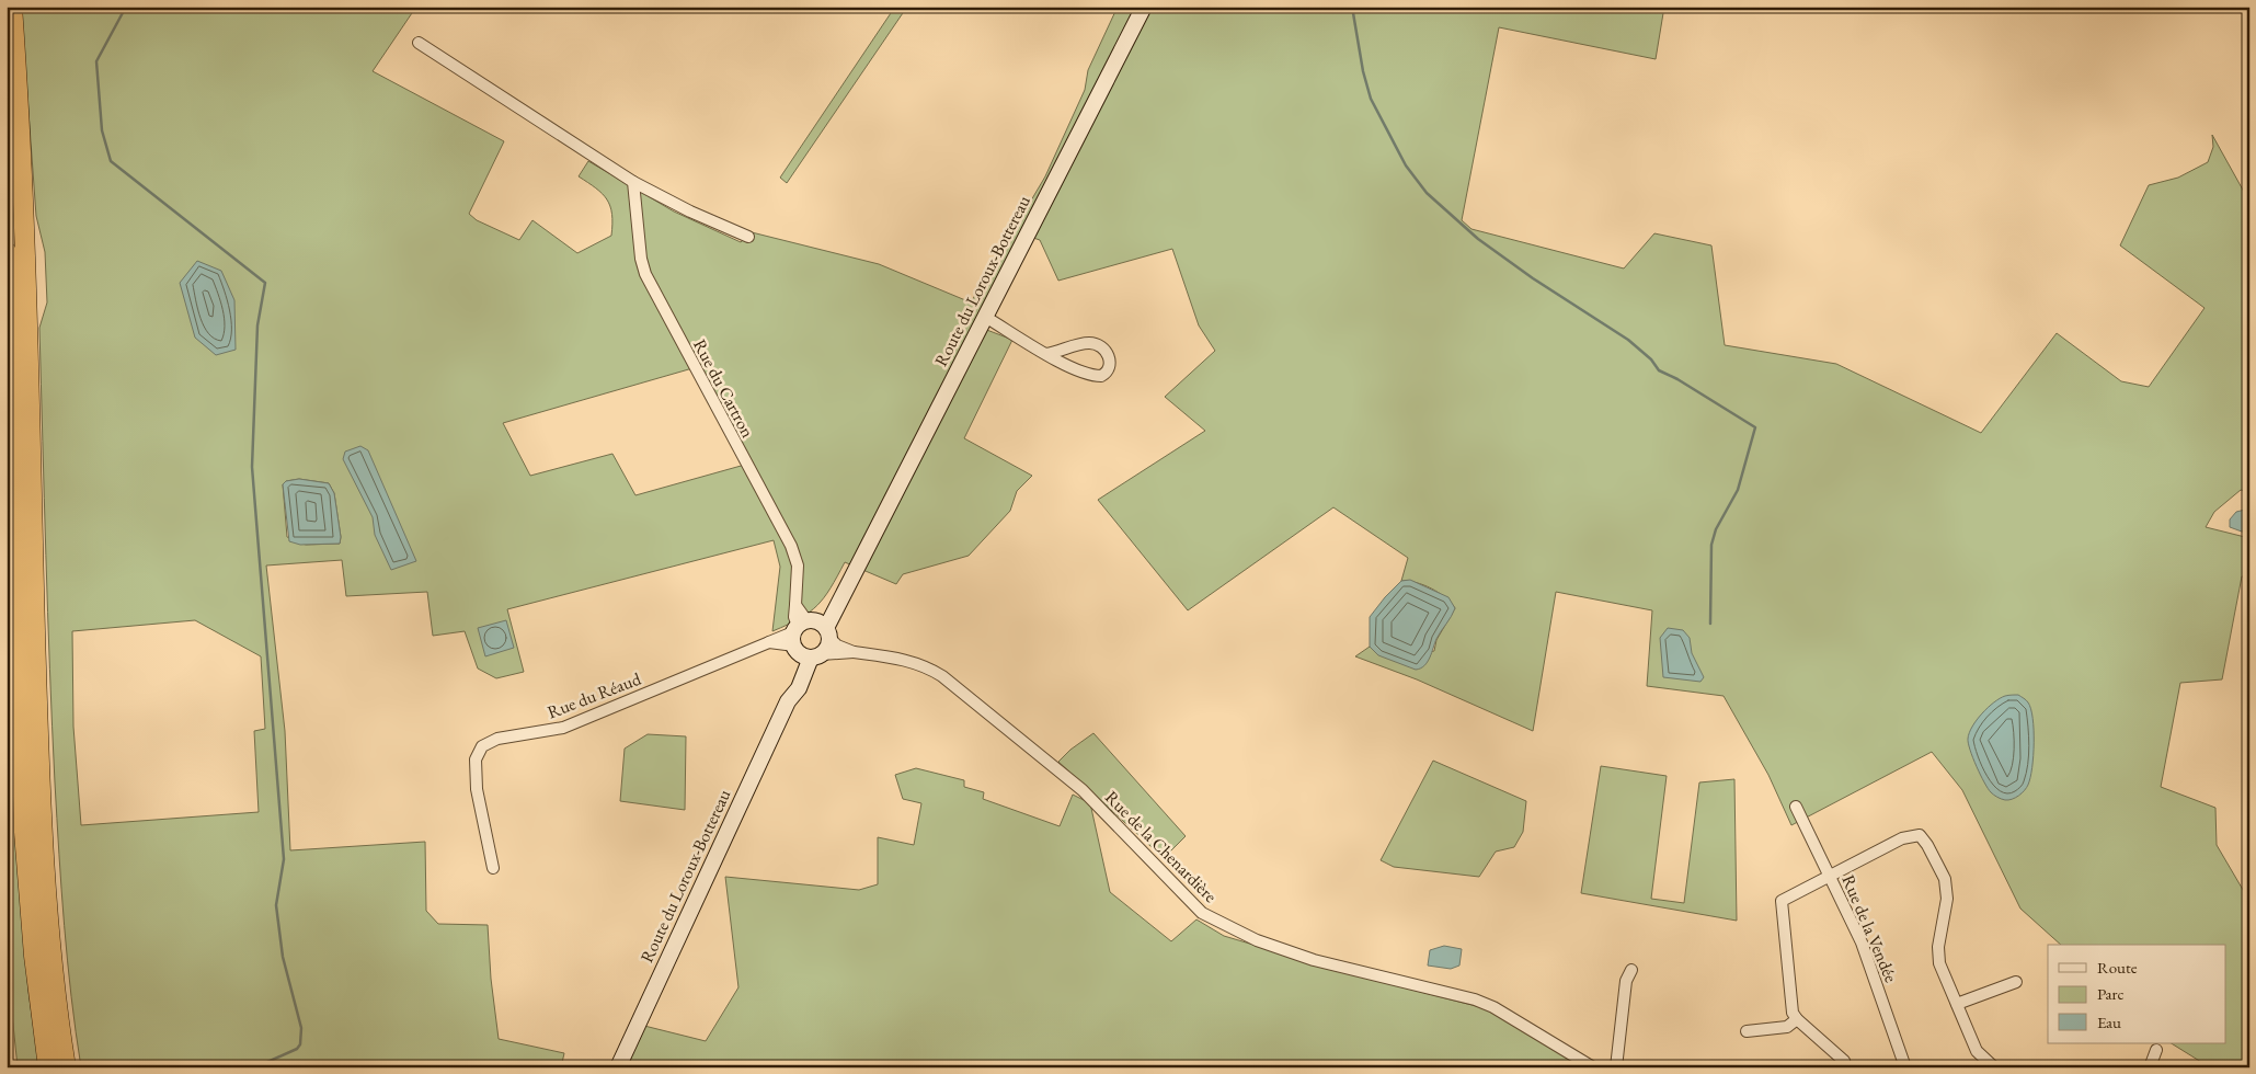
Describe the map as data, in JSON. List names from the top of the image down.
{
  "streets": {
    "main road": ["Route du Loroux-Bottereau"],
    "street": [
      "Rue du Cartron",
      "Rue du Réaud",
      "Rue de la Chenardière",
      "Rue de la Vendée"
    ]
  },
  "crossings": [
    ["Route du Loroux-Bottereau", "Rue du Cartron"],
    ["Route du Loroux-Bottereau", "Rue du Réaud"],
    ["Route du Loroux-Bottereau", "Rue de la Chenardière"],
    ["Rue du Cartron", "Rue du Réaud"],
    ["Rue du Cartron", "Rue de la Chenardière"],
    ["Rue du Réaud", "Rue de la Chenardière"]
  ],
  "legend": ["Route", "Parc", "Eau"]
}
